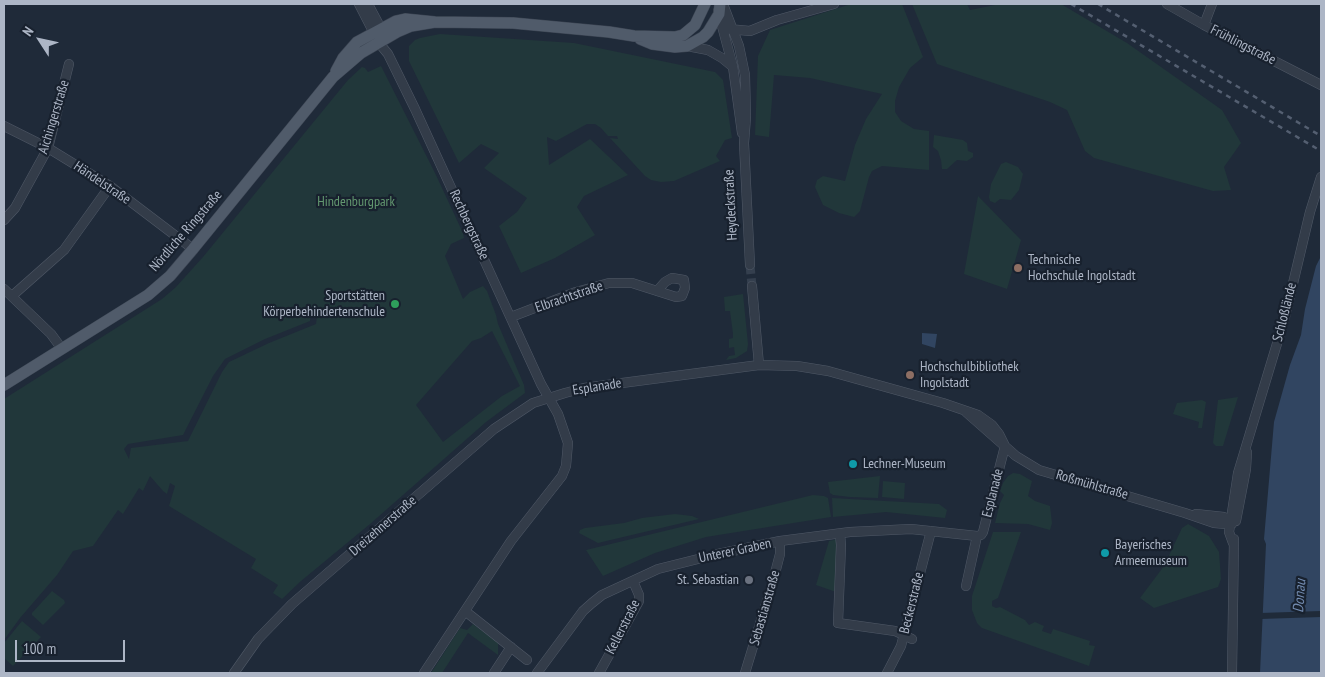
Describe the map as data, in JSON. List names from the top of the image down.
{
  "streets": {
    "main road": ["Heydeckstraße", "Nördliche Ringstraße"],
    "street": [
      "Frühlingstraße",
      "Aichingerstraße",
      "Händelstraße",
      "Rechbergstraße",
      "Elbrachtstraße",
      "Schloßlände",
      "Esplanade",
      "Roßmühlstraße",
      "Dreizehnerstraße",
      "Unterer Graben",
      "Beckerstraße",
      "Sebastianstraße",
      "Kellerstraße"
    ]
  },
  "crossings": [
    ["Aichingerstraße", "Händelstraße"],
    ["Händelstraße", "Nördliche Ringstraße"],
    ["Rechbergstraße", "Nördliche Ringstraße"],
    ["Rechbergstraße", "Elbrachtstraße"],
    ["Rechbergstraße", "Esplanade"],
    ["Rechbergstraße", "Dreizehnerstraße"],
    ["Schloßlände", "Roßmühlstraße"],
    ["Esplanade", "Roßmühlstraße"],
    ["Esplanade", "Dreizehnerstraße"],
    ["Esplanade", "Unterer Graben"],
    ["Unterer Graben", "Beckerstraße"],
    ["Unterer Graben", "Sebastianstraße"],
    ["Unterer Graben", "Kellerstraße"]
  ],
  "water": ["Donau"],
  "parks": ["Hindenburgpark"],
  "places": [
    "Technische Hochschule Ingolstadt",
    "Sportstätten Körperbehindertenschule",
    "Hochschulbibliothek Ingolstadt",
    "Lechner-Museum",
    "Bayerisches Armeemuseum",
    "St. Sebastian"
  ],
  "scale_bar": "100 m",
  "north": "top left"
}
